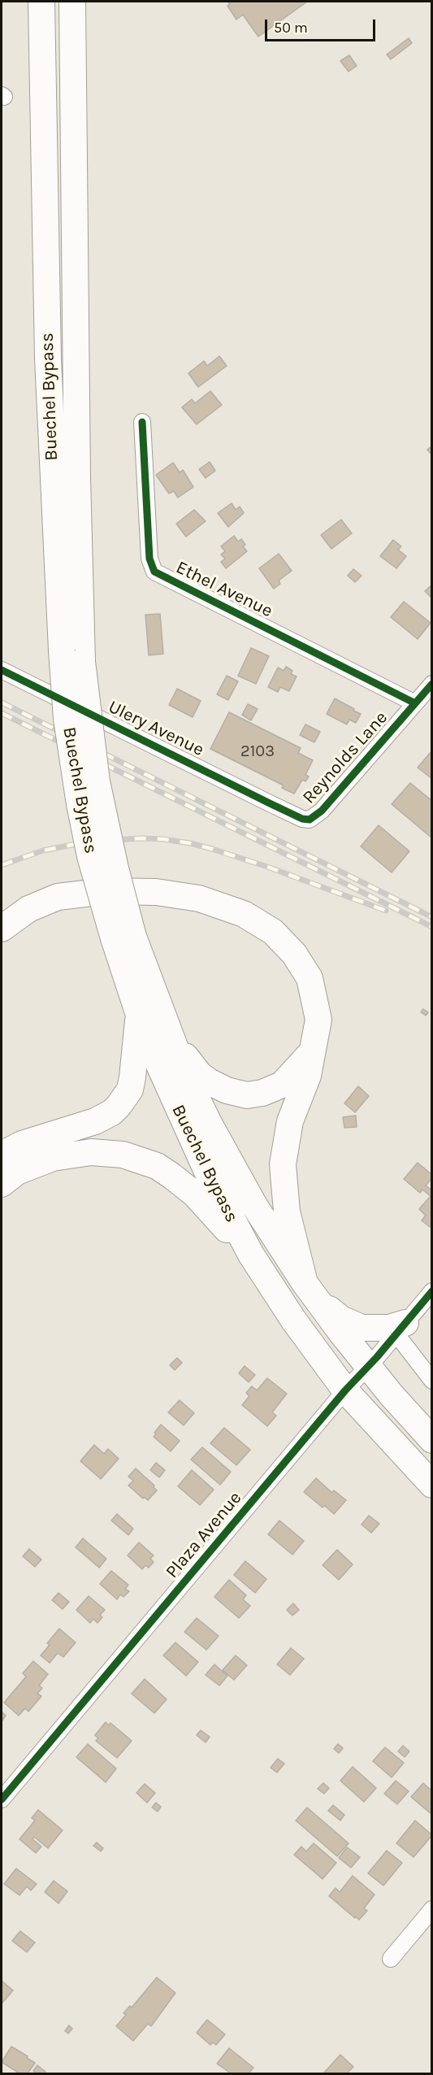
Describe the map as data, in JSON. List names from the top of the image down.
{
  "streets": {
    "main road": ["Buechel Bypass"],
    "street": [
      "Ethel Avenue",
      "Ulery Avenue",
      "Reynolds Lane",
      "Plaza Avenue"
    ]
  },
  "crossings": [
    ["Buechel Bypass", "Plaza Avenue"],
    ["Ethel Avenue", "Reynolds Lane"],
    ["Ulery Avenue", "Reynolds Lane"]
  ],
  "house_numbers": ["2103"],
  "scale_bar": "50 m"
}
